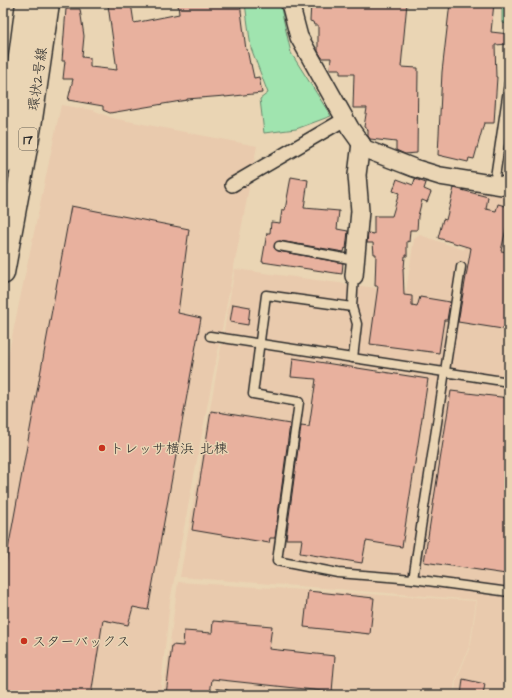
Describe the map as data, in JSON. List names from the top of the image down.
{
  "streets": {
    "main road": ["環状2号線", "17"]
  },
  "places": ["トレッサ横浜 北棟", "スターバックス"]
}
